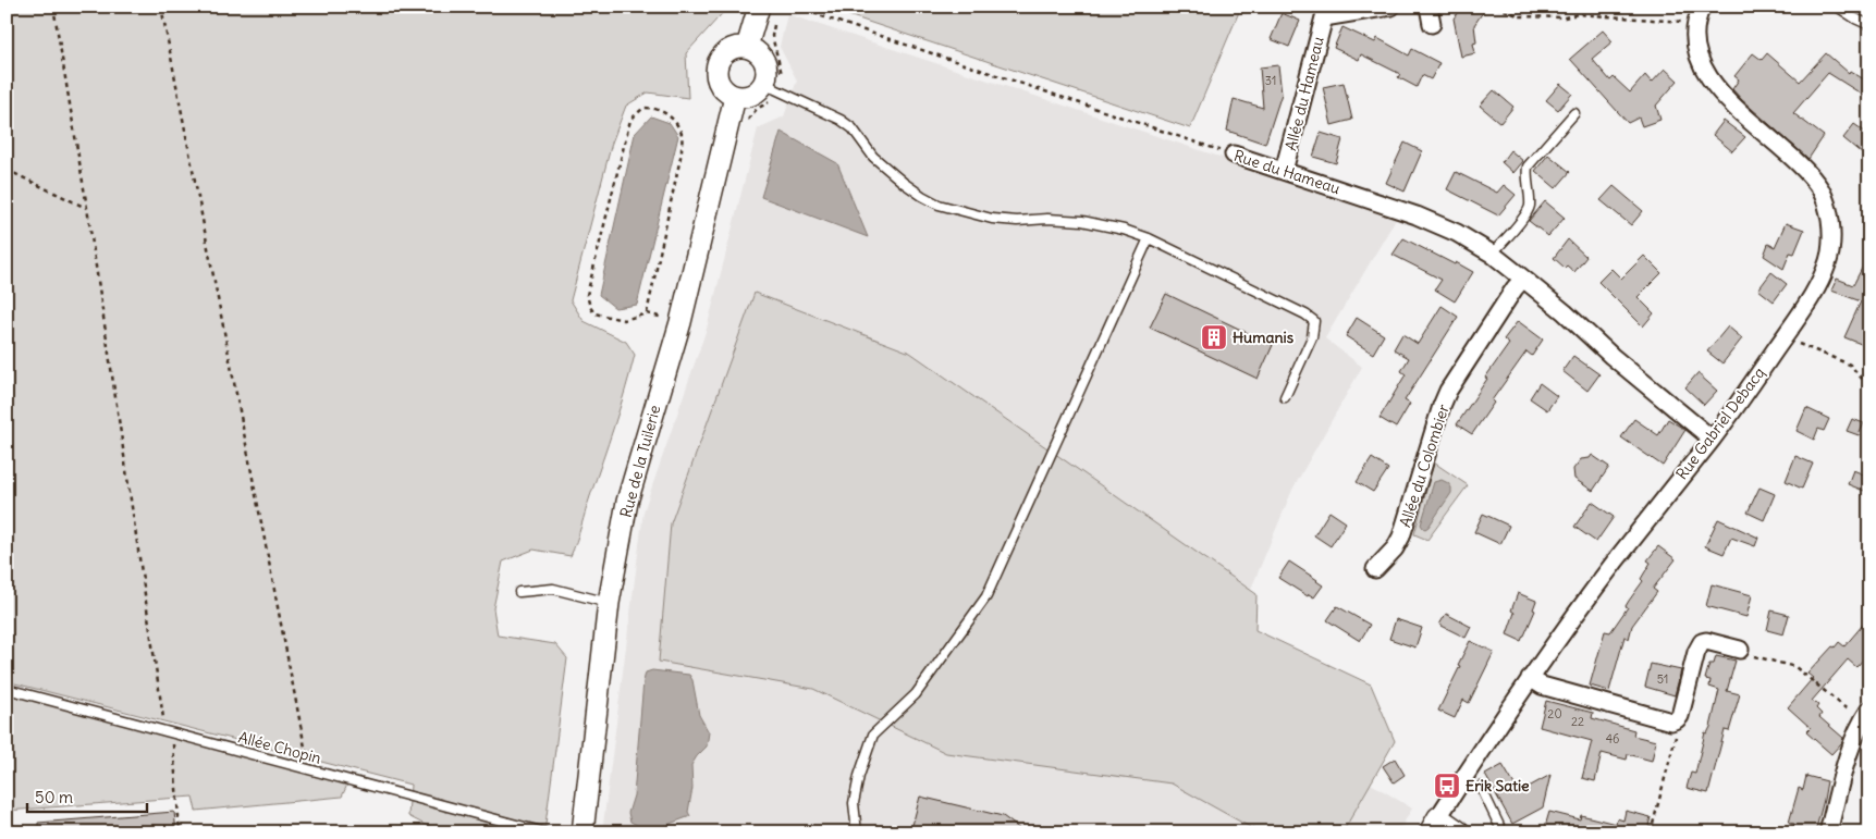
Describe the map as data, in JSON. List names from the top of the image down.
{
  "streets": {
    "street": [
      "Allée du Hameau",
      "Rue du Hameau",
      "Rue Gabriel Debacq",
      "Rue de la Tuilerie",
      "Allée du Colombier"
    ],
    "lane": ["Allée Chopin"]
  },
  "crossings": [
    ["Allée du Hameau", "Rue du Hameau"],
    ["Rue du Hameau", "Rue Gabriel Debacq"],
    ["Rue du Hameau", "Allée du Colombier"]
  ],
  "places": {
    "building": ["Humanis"],
    "bus stop": ["Erik Satie"]
  },
  "house_numbers": [
    "31",
    "51",
    "20",
    "22",
    "46"
  ],
  "scale_bar": "50 m"
}
